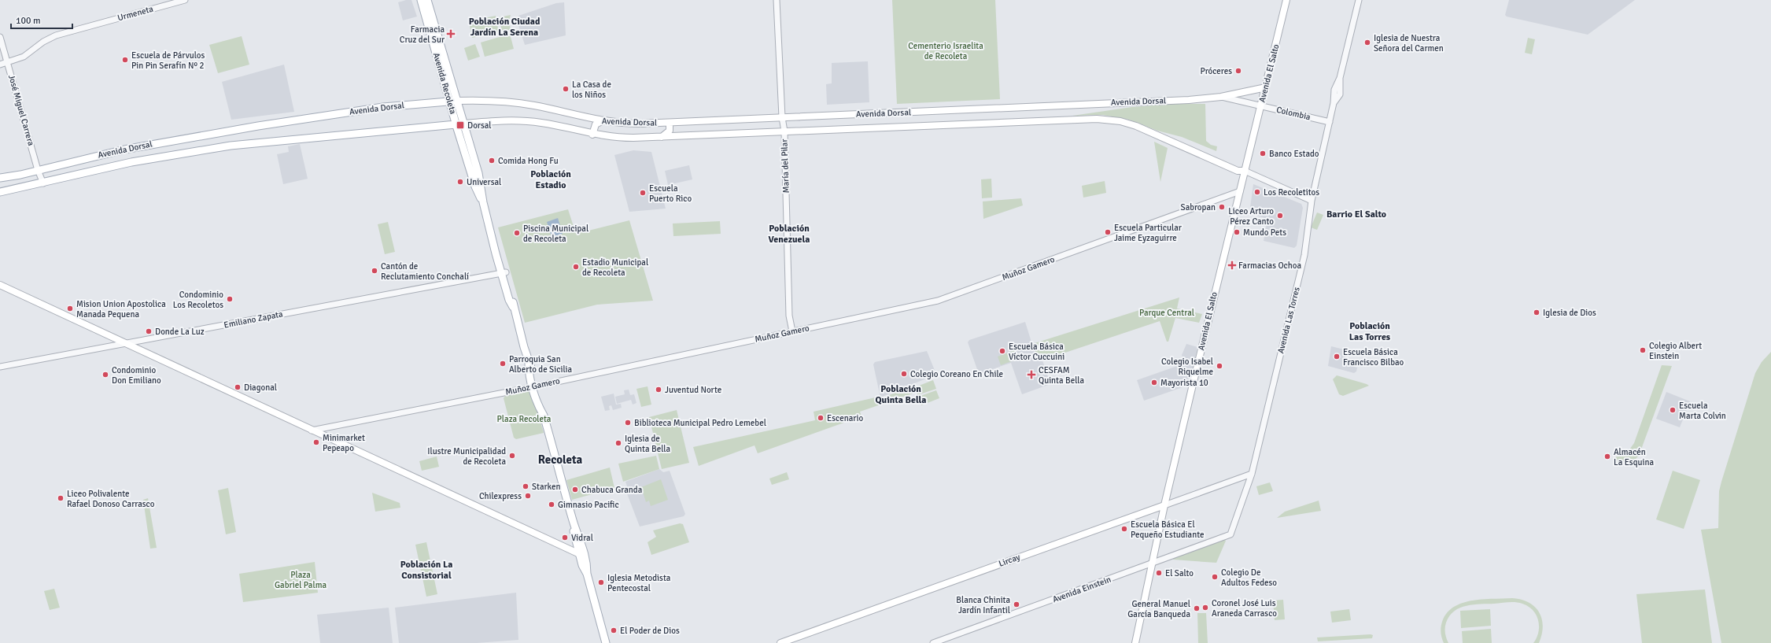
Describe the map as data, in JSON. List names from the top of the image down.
{
  "streets": {
    "main road": [
      "Avenida El Salto",
      "Avenida Recoleta",
      "Avenida Dorsal",
      "Lircay"
    ],
    "street": [
      "Urmeneta",
      "José Miguel Carrera",
      "Colombia",
      "María del Pilar",
      "Muñoz Gamero",
      "Emiliano Zapata",
      "Avenida Las Torres",
      "Avenida Einstein"
    ]
  },
  "crossings": [
    ["Urmeneta", "José Miguel Carrera"],
    ["Avenida El Salto", "Avenida Dorsal"],
    ["Avenida El Salto", "Colombia"],
    ["Avenida El Salto", "Muñoz Gamero"],
    ["Avenida El Salto", "Lircay"],
    ["Avenida El Salto", "Avenida Einstein"],
    ["Avenida Recoleta", "Avenida Dorsal"],
    ["Avenida Recoleta", "Muñoz Gamero"],
    ["Avenida Recoleta", "Emiliano Zapata"],
    ["Avenida Dorsal", "José Miguel Carrera"],
    ["Avenida Dorsal", "Colombia"],
    ["Avenida Dorsal", "María del Pilar"],
    ["Colombia", "Avenida Las Torres"],
    ["María del Pilar", "Muñoz Gamero"],
    ["Avenida Las Torres", "Lircay"],
    ["Avenida Las Torres", "Avenida Einstein"]
  ],
  "districts": [
    "Población Ciudad Jardín La Serena",
    "Población Estadio",
    "Barrio El Salto",
    "Población Venezuela",
    "Población Las Torres",
    "Población Quinta Bella",
    "Recoleta",
    "Población La Consistorial"
  ],
  "parks": [
    "Cementerio Israelita de Recoleta",
    "Parque Central",
    "Plaza Recoleta",
    "Plaza Gabriel Palma"
  ],
  "places": {
    "health": ["Farmacia Cruz del Sur", "Farmacias Ochoa", "CESFAM Quinta Bella"],
    "other": [
      "Iglesia de Nuestra Señora del Carmen",
      "Escuela de Párvulos Pin Pin Serafín Nº 2",
      "Próceres",
      "La Casa de los Niños",
      "Banco Estado",
      "Comida Hong Fu",
      "Universal",
      "Los Recoletitos",
      "Escuela Puerto Rico",
      "Sabropan",
      "Liceo Arturo Pérez Canto",
      "Escuela Particular Jaime Eyzaguirre",
      "Mundo Pets",
      "Piscina Municipal de Recoleta",
      "Estadio Municipal de Recoleta",
      "Cantón de Reclutamiento Conchalí",
      "Condominio Los Recoletos",
      "Mision Union Apostolica Manada Pequena",
      "Iglesia de Dios",
      "Donde La Luz",
      "Colegio Albert Einstein",
      "Escuela Básica Víctor Cuccuini",
      "Escuela Básica Francisco Bilbao",
      "Parroquia San Alberto de Sicilia",
      "Colegio Isabel Riquelme",
      "Colegio Coreano En Chile",
      "Condominio Don Emiliano",
      "Mayorista 10",
      "Diagonal",
      "Juventud Norte",
      "Escuela Marta Colvin",
      "Escenario",
      "Biblioteca Municipal Pedro Lemebel",
      "Minimarket Pepeapo",
      "Iglesia de Quinta Bella",
      "Ilustre Municipalidad de Recoleta",
      "Almacén La Esquina",
      "Starken",
      "Chabuca Granda",
      "Chilexpress",
      "Liceo Polivalente Rafael Donoso Carrasco",
      "Gimnasio Pacific",
      "Escuela Básica El Pequeño Estudiante",
      "Vidral",
      "El Salto",
      "Colegio De Adultos Fedeso",
      "Iglesia Metodista Pentecostal",
      "Blanca Chinita Jardín Infantil",
      "Coronel José Luis Araneda Carrasco",
      "General Manuel García Banqueda",
      "El Poder de Dios"
    ],
    "transit": ["Dorsal"]
  },
  "scale_bar": "100 m"
}
